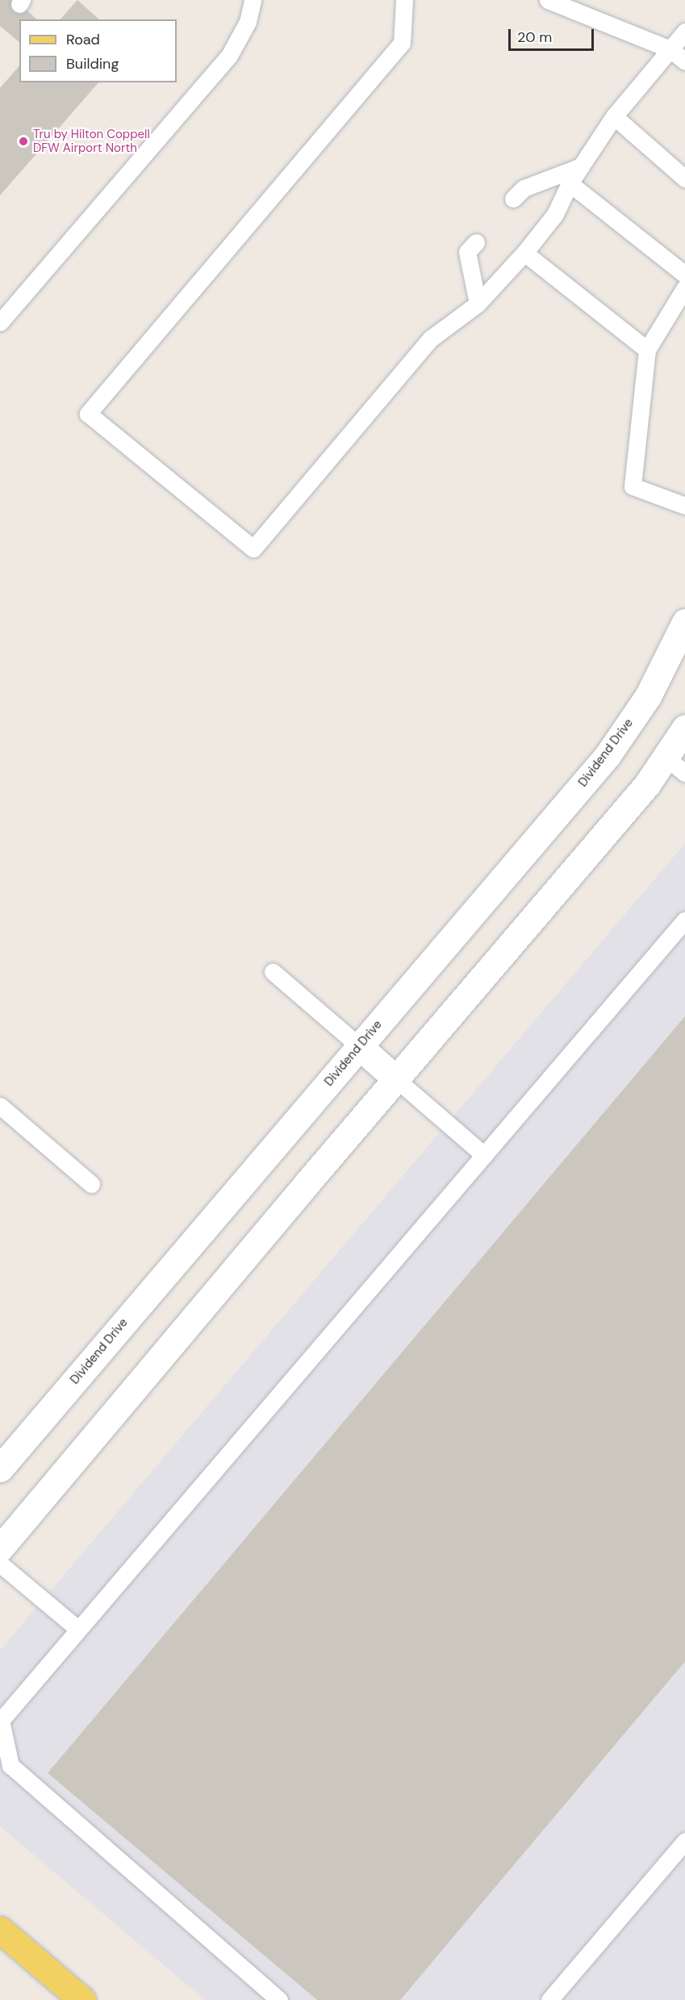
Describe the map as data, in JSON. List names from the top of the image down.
{
  "streets": {
    "street": ["Dividend Drive"]
  },
  "places": ["Tru by Hilton Coppell DFW Airport North"],
  "legend": ["Road", "Building"],
  "scale_bar": "20 m"
}
